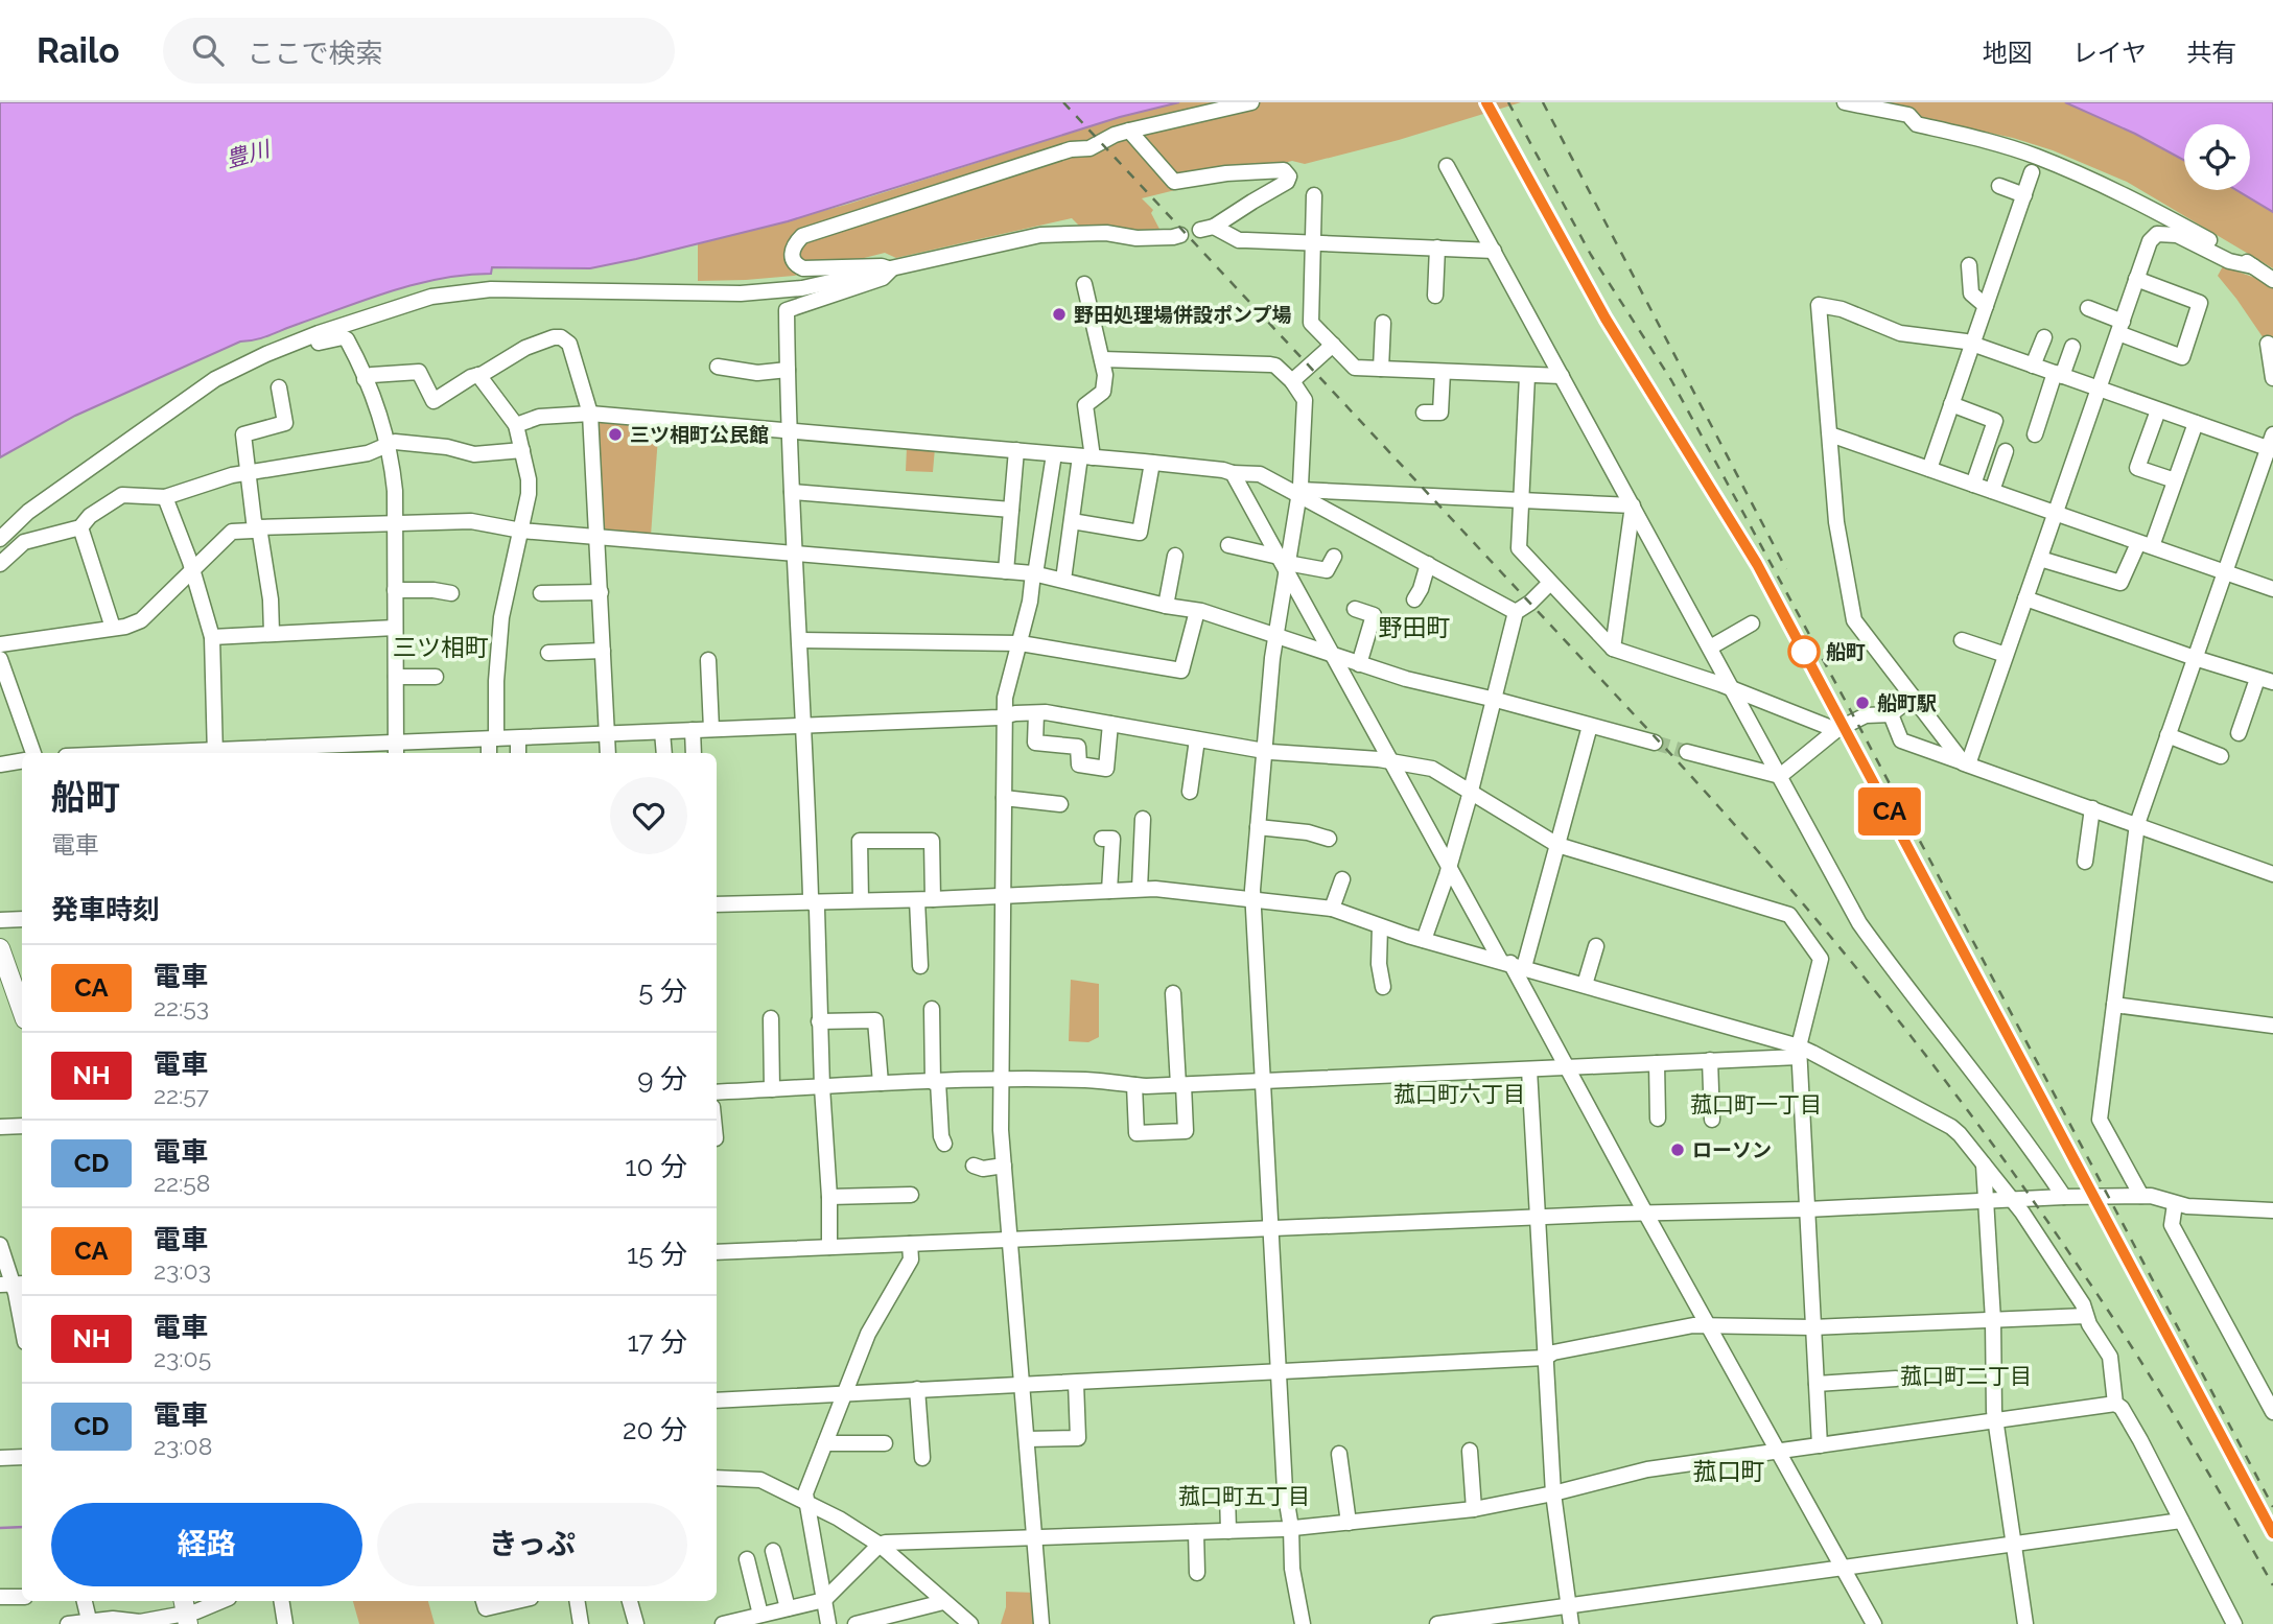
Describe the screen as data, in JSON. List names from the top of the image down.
{
  "districts": [
    "野田町",
    "三ツ相町",
    "菰口町六丁目",
    "菰口町一丁目",
    "菰口町二丁目",
    "菰口町",
    "菰口町五丁目"
  ],
  "water": ["豊川"],
  "places": [
    "野田処理場併設ポンプ場",
    "三ツ相町公民館",
    "船町",
    "船町駅",
    "ローソン"
  ],
  "page": {
    "header": "Railo",
    "search": "ここで検索",
    "nav": ["地図", "レイヤ", "共有"],
    "on_map": "CA",
    "heading": [
      ["船町", "電車"],
      "発車時刻"
    ],
    "list": [
      {
        "mark": "CA",
        "name": "電車",
        "note": "22:53",
        "value": "5 分"
      },
      {
        "mark": "NH",
        "name": "電車",
        "note": "22:57",
        "value": "9 分"
      },
      {
        "mark": "CD",
        "name": "電車",
        "note": "22:58",
        "value": "10 分"
      },
      {
        "mark": "CA",
        "name": "電車",
        "note": "23:03",
        "value": "15 分"
      },
      {
        "mark": "NH",
        "name": "電車",
        "note": "23:05",
        "value": "17 分"
      },
      {
        "mark": "CD",
        "name": "電車",
        "note": "23:08",
        "value": "20 分"
      }
    ],
    "buttons": ["経路", "きっぷ"]
  }
}
